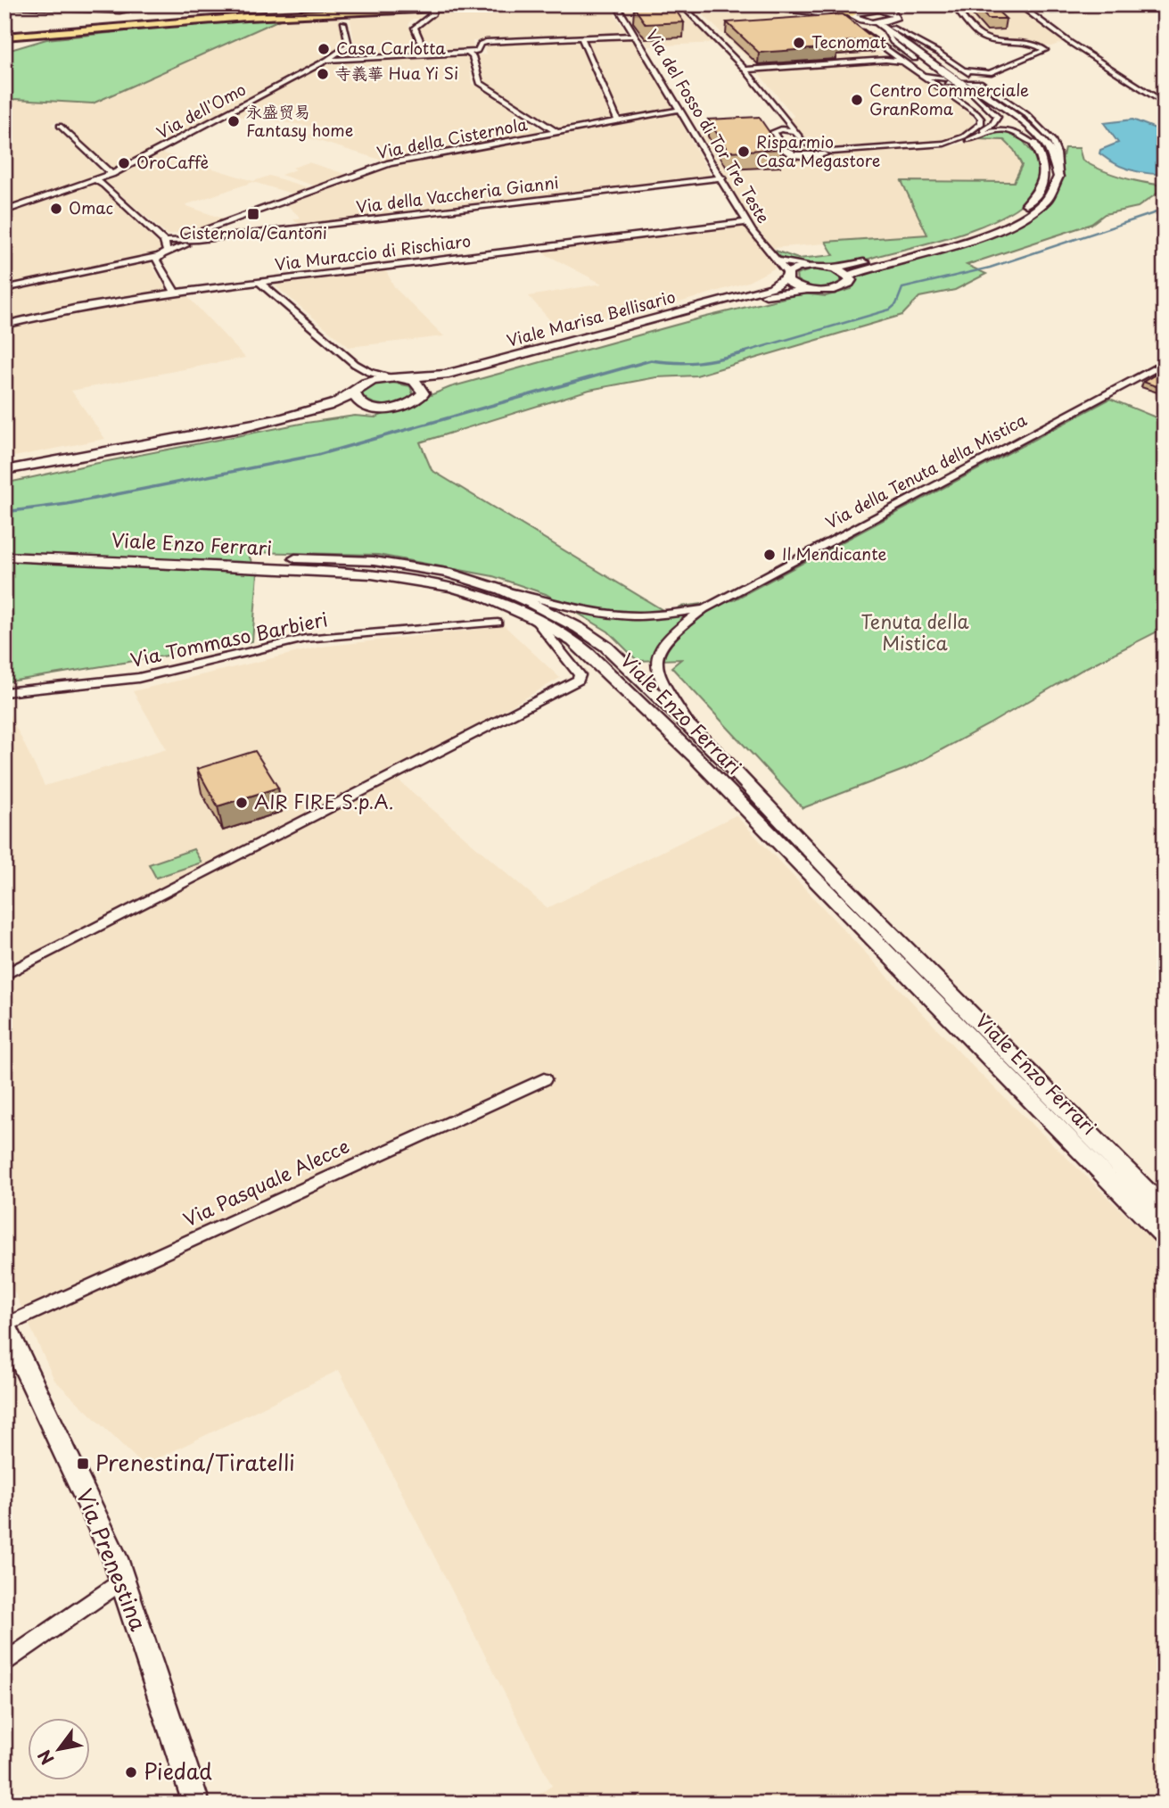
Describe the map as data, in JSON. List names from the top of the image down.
{
  "streets": {
    "main road": ["Viale Marisa Bellisario", "Viale Enzo Ferrari", "Via Prenestina"],
    "street": [
      "Via dell'Omo",
      "Via del Fosso di Tor Tre Teste",
      "Via della Cisternola",
      "Via della Vaccheria Gianni",
      "Via Muraccio di Rischiaro",
      "Via della Tenuta della Mistica",
      "Via Tommaso Barbieri",
      "Via Pasquale Alecce"
    ]
  },
  "crossings": [
    ["Via del Fosso di Tor Tre Teste", "Via della Cisternola"],
    ["Via del Fosso di Tor Tre Teste", "Via della Vaccheria Gianni"],
    ["Via del Fosso di Tor Tre Teste", "Via Muraccio di Rischiaro"],
    ["Via del Fosso di Tor Tre Teste", "Viale Marisa Bellisario"],
    ["Via della Cisternola", "Via della Vaccheria Gianni"],
    ["Via della Tenuta della Mistica", "Viale Enzo Ferrari"],
    ["Via Pasquale Alecce", "Via Prenestina"]
  ],
  "parks": ["Tenuta della Mistica"],
  "places": {
    "other": [
      "Tecnomat",
      "Casa Carlotta",
      "寺義華 Hua Yi Si",
      "Centro Commerciale GranRoma",
      "永盛贸易 Fantasy home",
      "Risparmio Casa Megastore",
      "OroCaffè",
      "Omac",
      "Il Mendicante",
      "AIR FIRE S.p.A.",
      "Piedad"
    ],
    "transit": ["Cisternola/Cantoni", "Prenestina/Tiratelli"]
  },
  "north": "bottom left"
}
